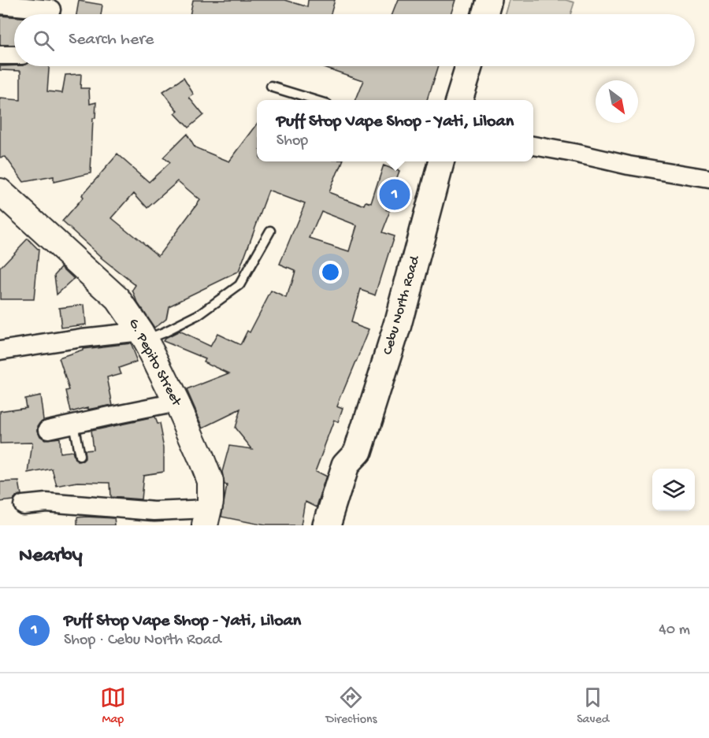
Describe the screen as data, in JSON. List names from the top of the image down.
{
  "streets": {
    "main road": ["Cebu North Road"],
    "street": ["G. Pepito Street"]
  },
  "north": "bottom right",
  "page": {
    "search": "Search here",
    "popup": ["Puff Stop Vape Shop - Yati, Liloan", "Shop"],
    "pins": "1",
    "heading": "Nearby",
    "list": [
      {
        "mark": "1",
        "name": "Puff Stop Vape Shop - Yati, Liloan",
        "note": "Shop · Cebu North Road",
        "value": "40 m"
      }
    ],
    "nav": ["Map", "Directions", "Saved"]
  }
}
